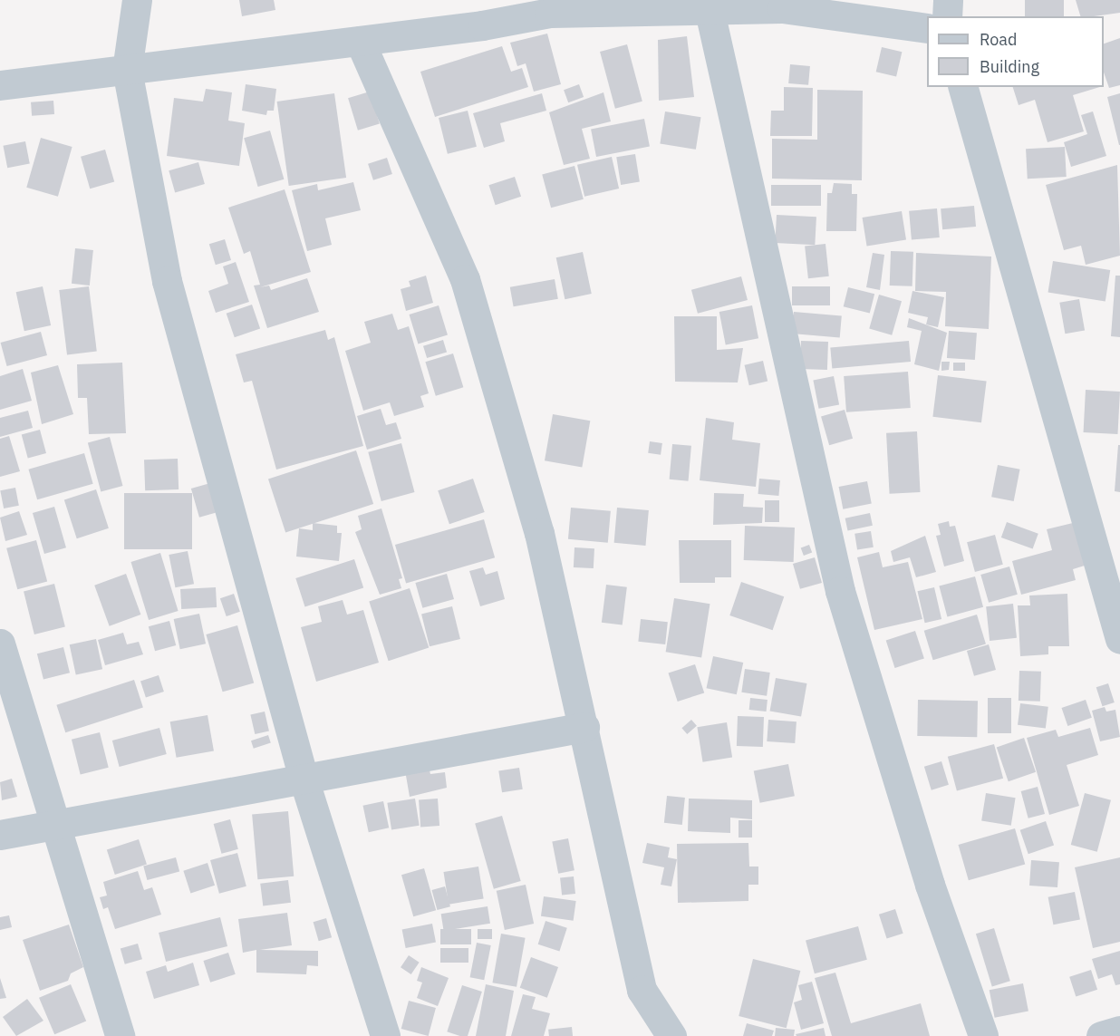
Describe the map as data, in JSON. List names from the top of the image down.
{
  "legend": ["Road", "Building"]
}
